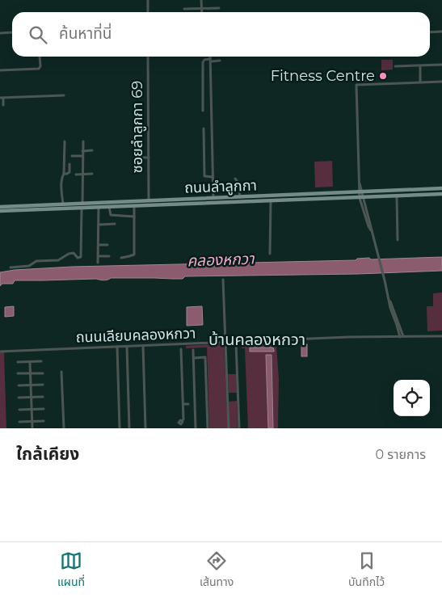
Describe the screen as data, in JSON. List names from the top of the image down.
{
  "streets": {
    "main road": ["ถนนลำลูกกา"],
    "street": ["ซอยลำลูกกา 69", "ถนนเลียบคลองหกวา"]
  },
  "crossings": [
    ["ซอยลำลูกกา 69", "ถนนลำลูกกา"]
  ],
  "districts": ["บ้านคลองหกวา"],
  "water": ["คลองหกวา"],
  "places": ["Fitness Centre"],
  "page": {
    "search": "ค้นหาที่นี่",
    "heading": ["ใกล้เคียง", "0 รายการ"],
    "nav": ["แผนที่", "เส้นทาง", "บันทึกไว้"]
  }
}
